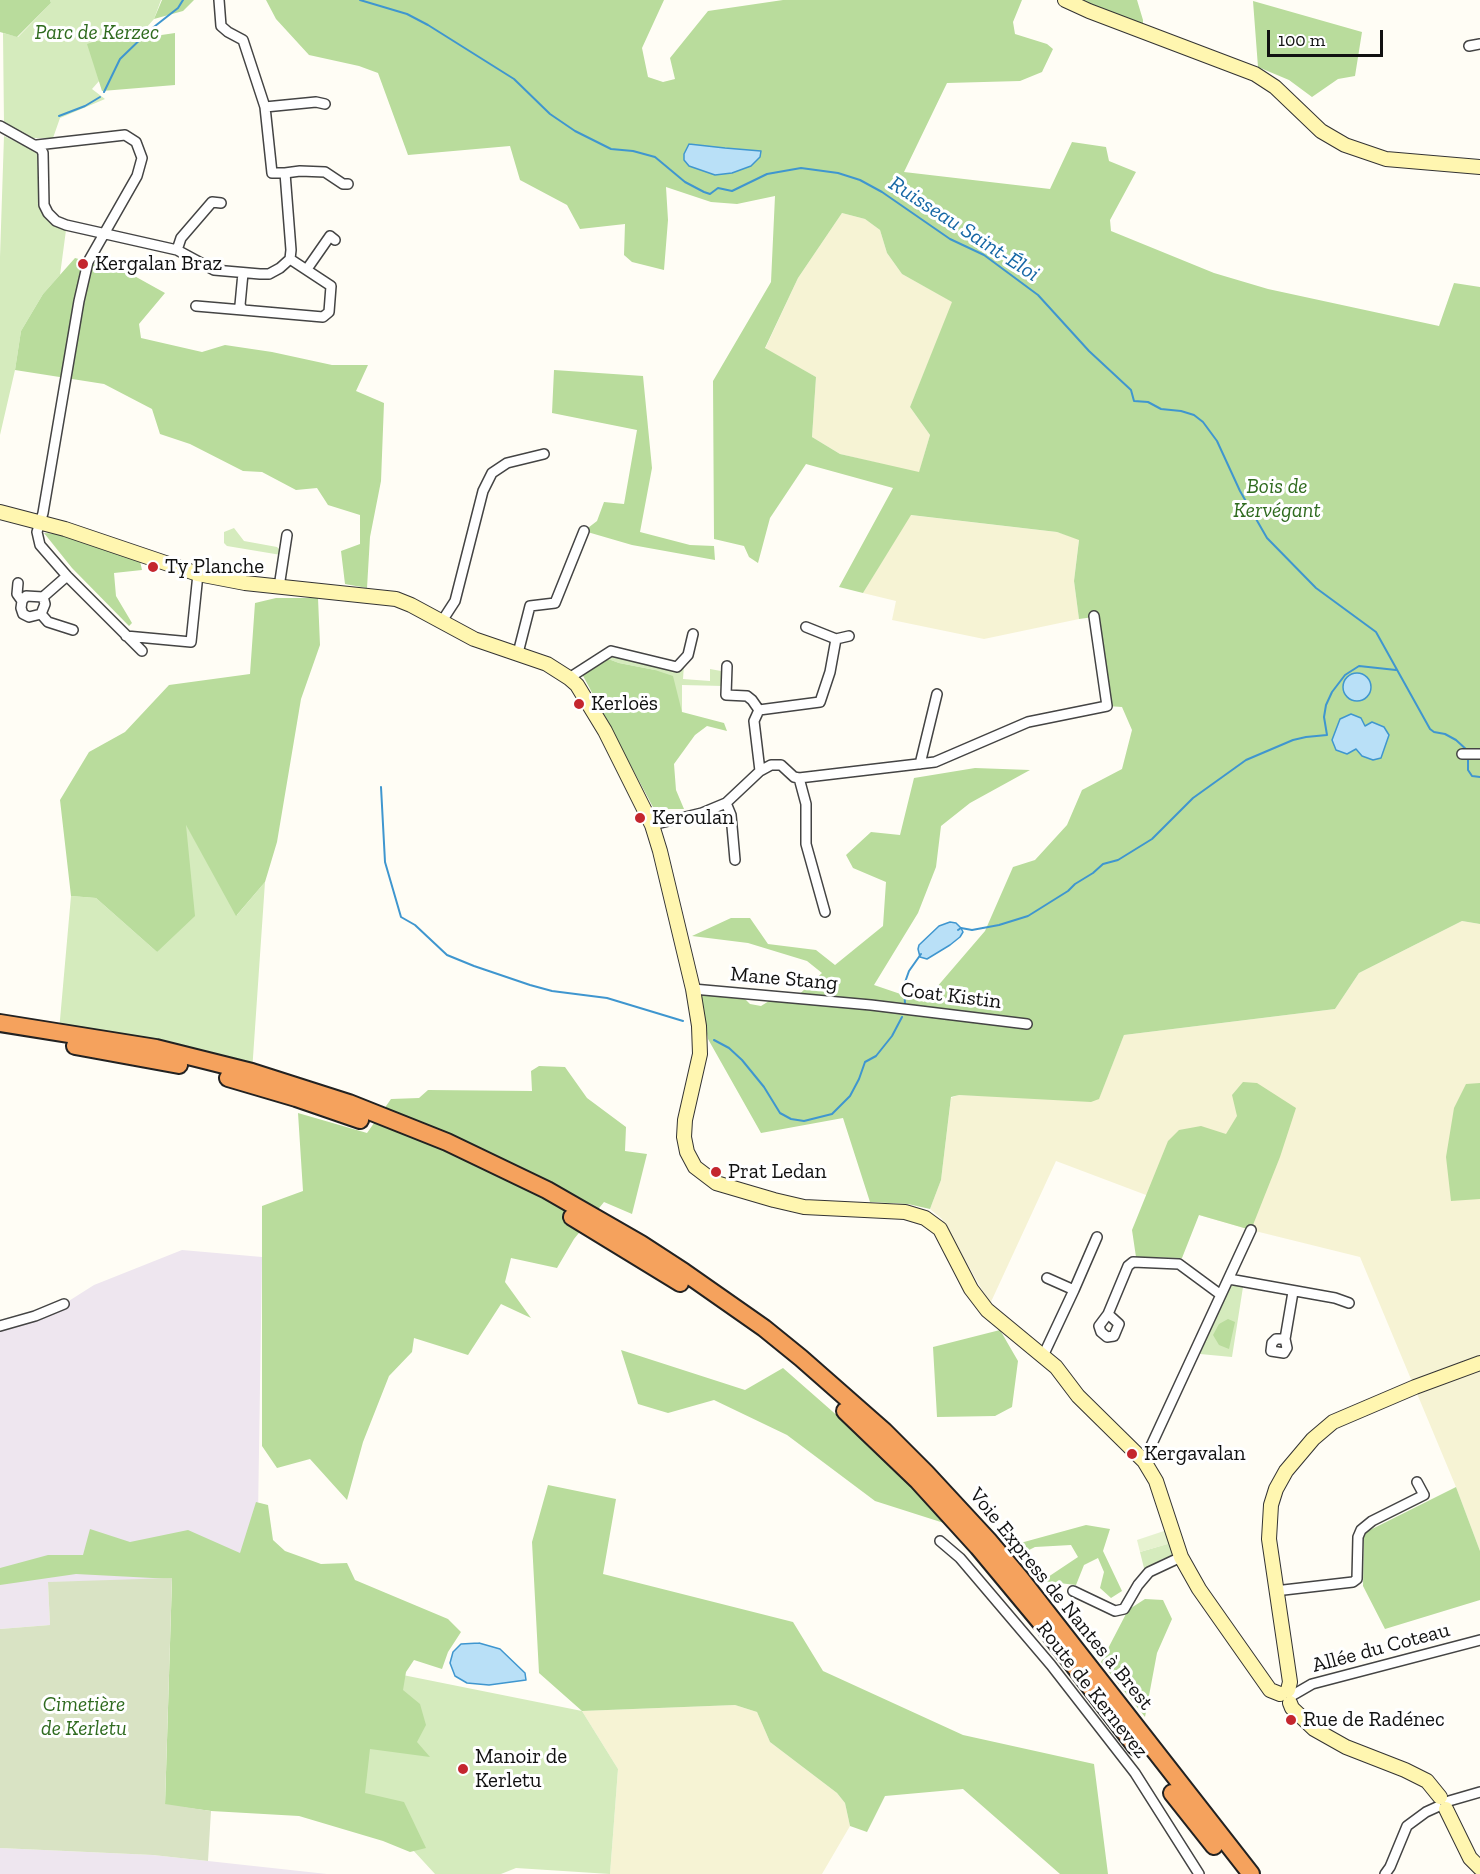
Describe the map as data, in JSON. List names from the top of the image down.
{
  "streets": {
    "highway": ["Voie Express de Nantes à Brest"],
    "street": [
      "Mane Stang",
      "Coat Kistin",
      "Allée du Coteau",
      "Route de Kernevez"
    ]
  },
  "crossings": [
    ["Mane Stang", "Coat Kistin"]
  ],
  "water": ["Ruisseau Saint-Éloi"],
  "parks": ["Parc de Kerzec", "Bois de Kervégant", "Cimetière de Kerletu"],
  "places": [
    "Kergalan Braz",
    "Ty Planche",
    "Kerloës",
    "Keroulan",
    "Prat Ledan",
    "Kergavalan",
    "Rue de Radénec",
    "Manoir de Kerletu"
  ],
  "scale_bar": "100 m"
}
